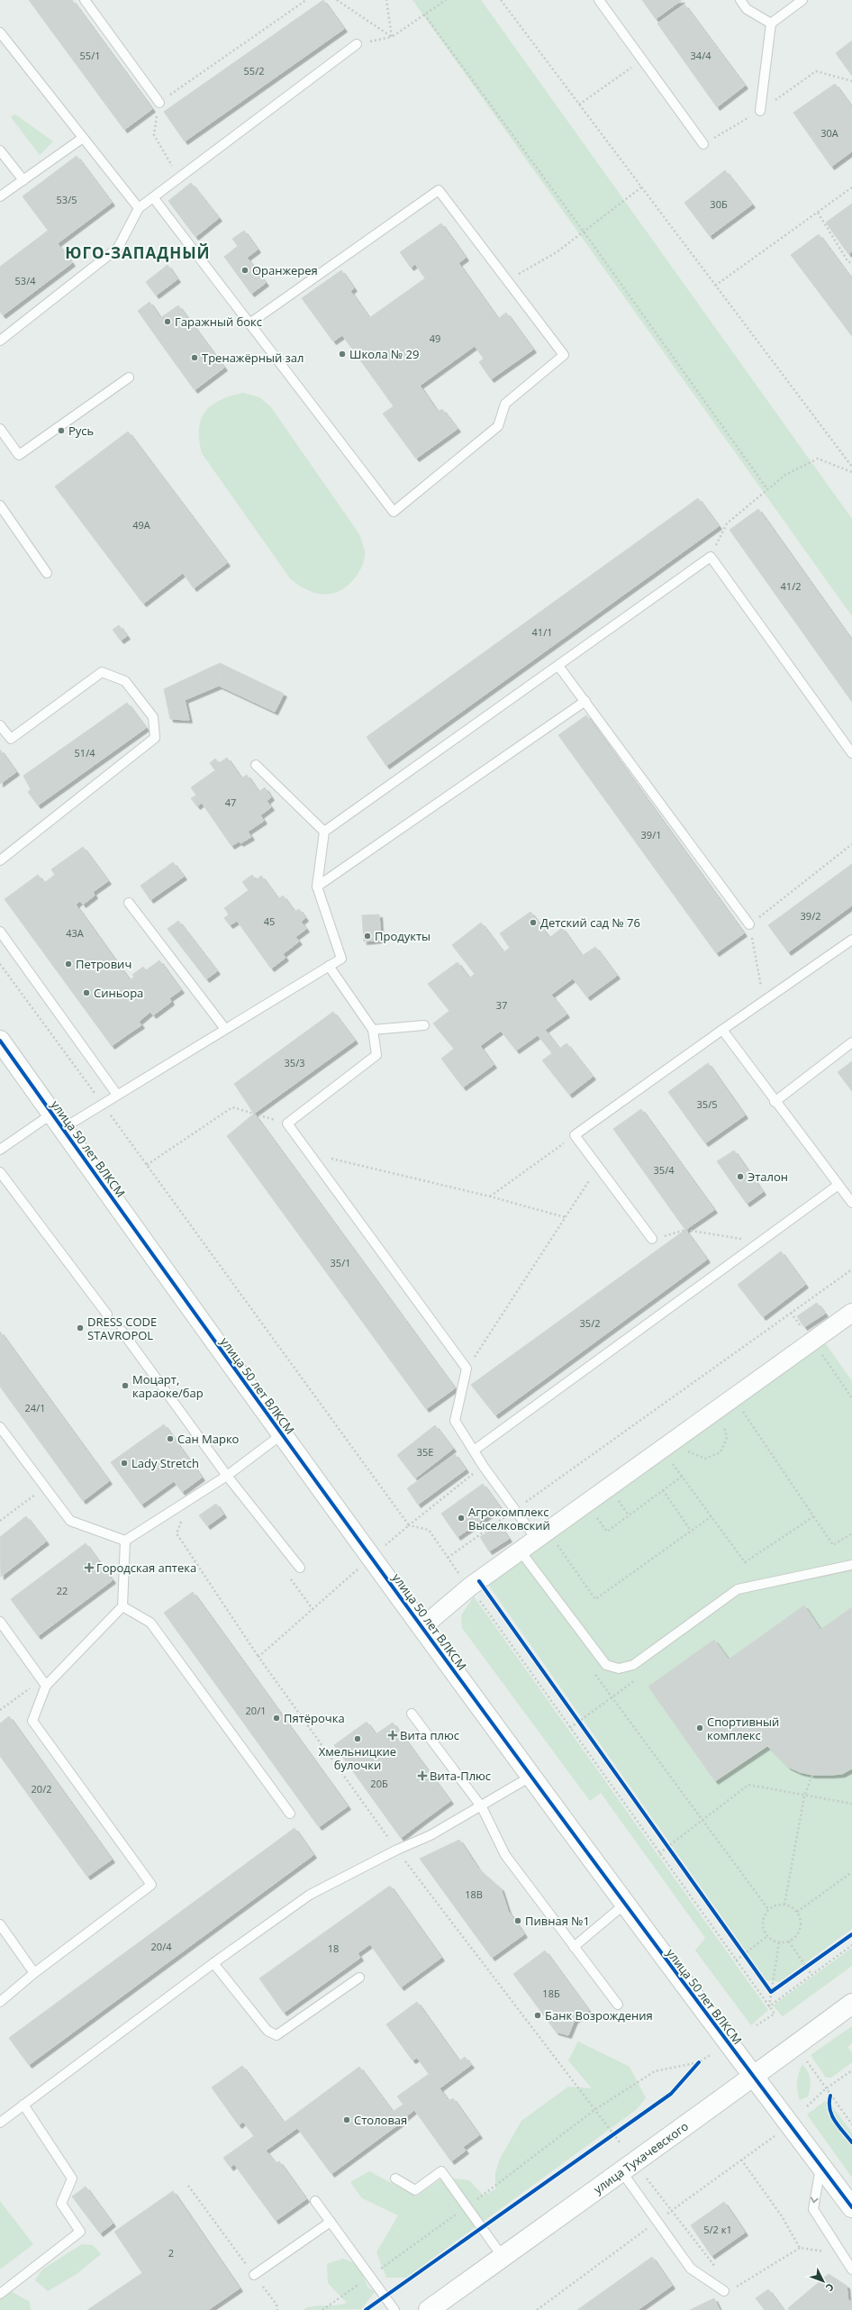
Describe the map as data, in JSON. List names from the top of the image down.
{
  "streets": {
    "street": ["улица 50 лет ВЛКСМ", "улица Тухачевского"]
  },
  "crossings": [
    ["улица 50 лет ВЛКСМ", "улица Тухачевского"]
  ],
  "districts": ["ЮГО-ЗАПАДНЫЙ"],
  "places": {
    "other": [
      "Оранжерея",
      "Гаражный бокс",
      "Школа № 29",
      "Тренажёрный зал",
      "Русь",
      "Детский сад № 76",
      "Продукты",
      "Петрович",
      "Синьора",
      "Эталон",
      "DRESS CODE STAVROPOL",
      "Моцарт, караоке/бар",
      "Сан Марко",
      "Lady Stretch",
      "Агрокомплекс Выселковский",
      "Пятёрочка",
      "Спортивный комплекс",
      "Хмельницкие булочки",
      "Пивная №1",
      "Банк Возрождения",
      "Столовая"
    ],
    "health": ["Городская аптека", "Вита плюс", "Вита-Плюс"]
  },
  "house_numbers": [
    "55/1",
    "34/4",
    "55/2",
    "30А",
    "53/5",
    "30Б",
    "53/4",
    "49",
    "49А",
    "41/2",
    "41/1",
    "51/4",
    "47",
    "39/1",
    "39/2",
    "45",
    "43А",
    "37",
    "35/3",
    "35/5",
    "35/4",
    "35/1",
    "35/2",
    "24/1",
    "35Е",
    "22",
    "20/1",
    "20Б",
    "20/2",
    "18В",
    "20/4",
    "18",
    "18Б",
    "5/2 к1",
    "2"
  ],
  "north": "bottom right"
}
